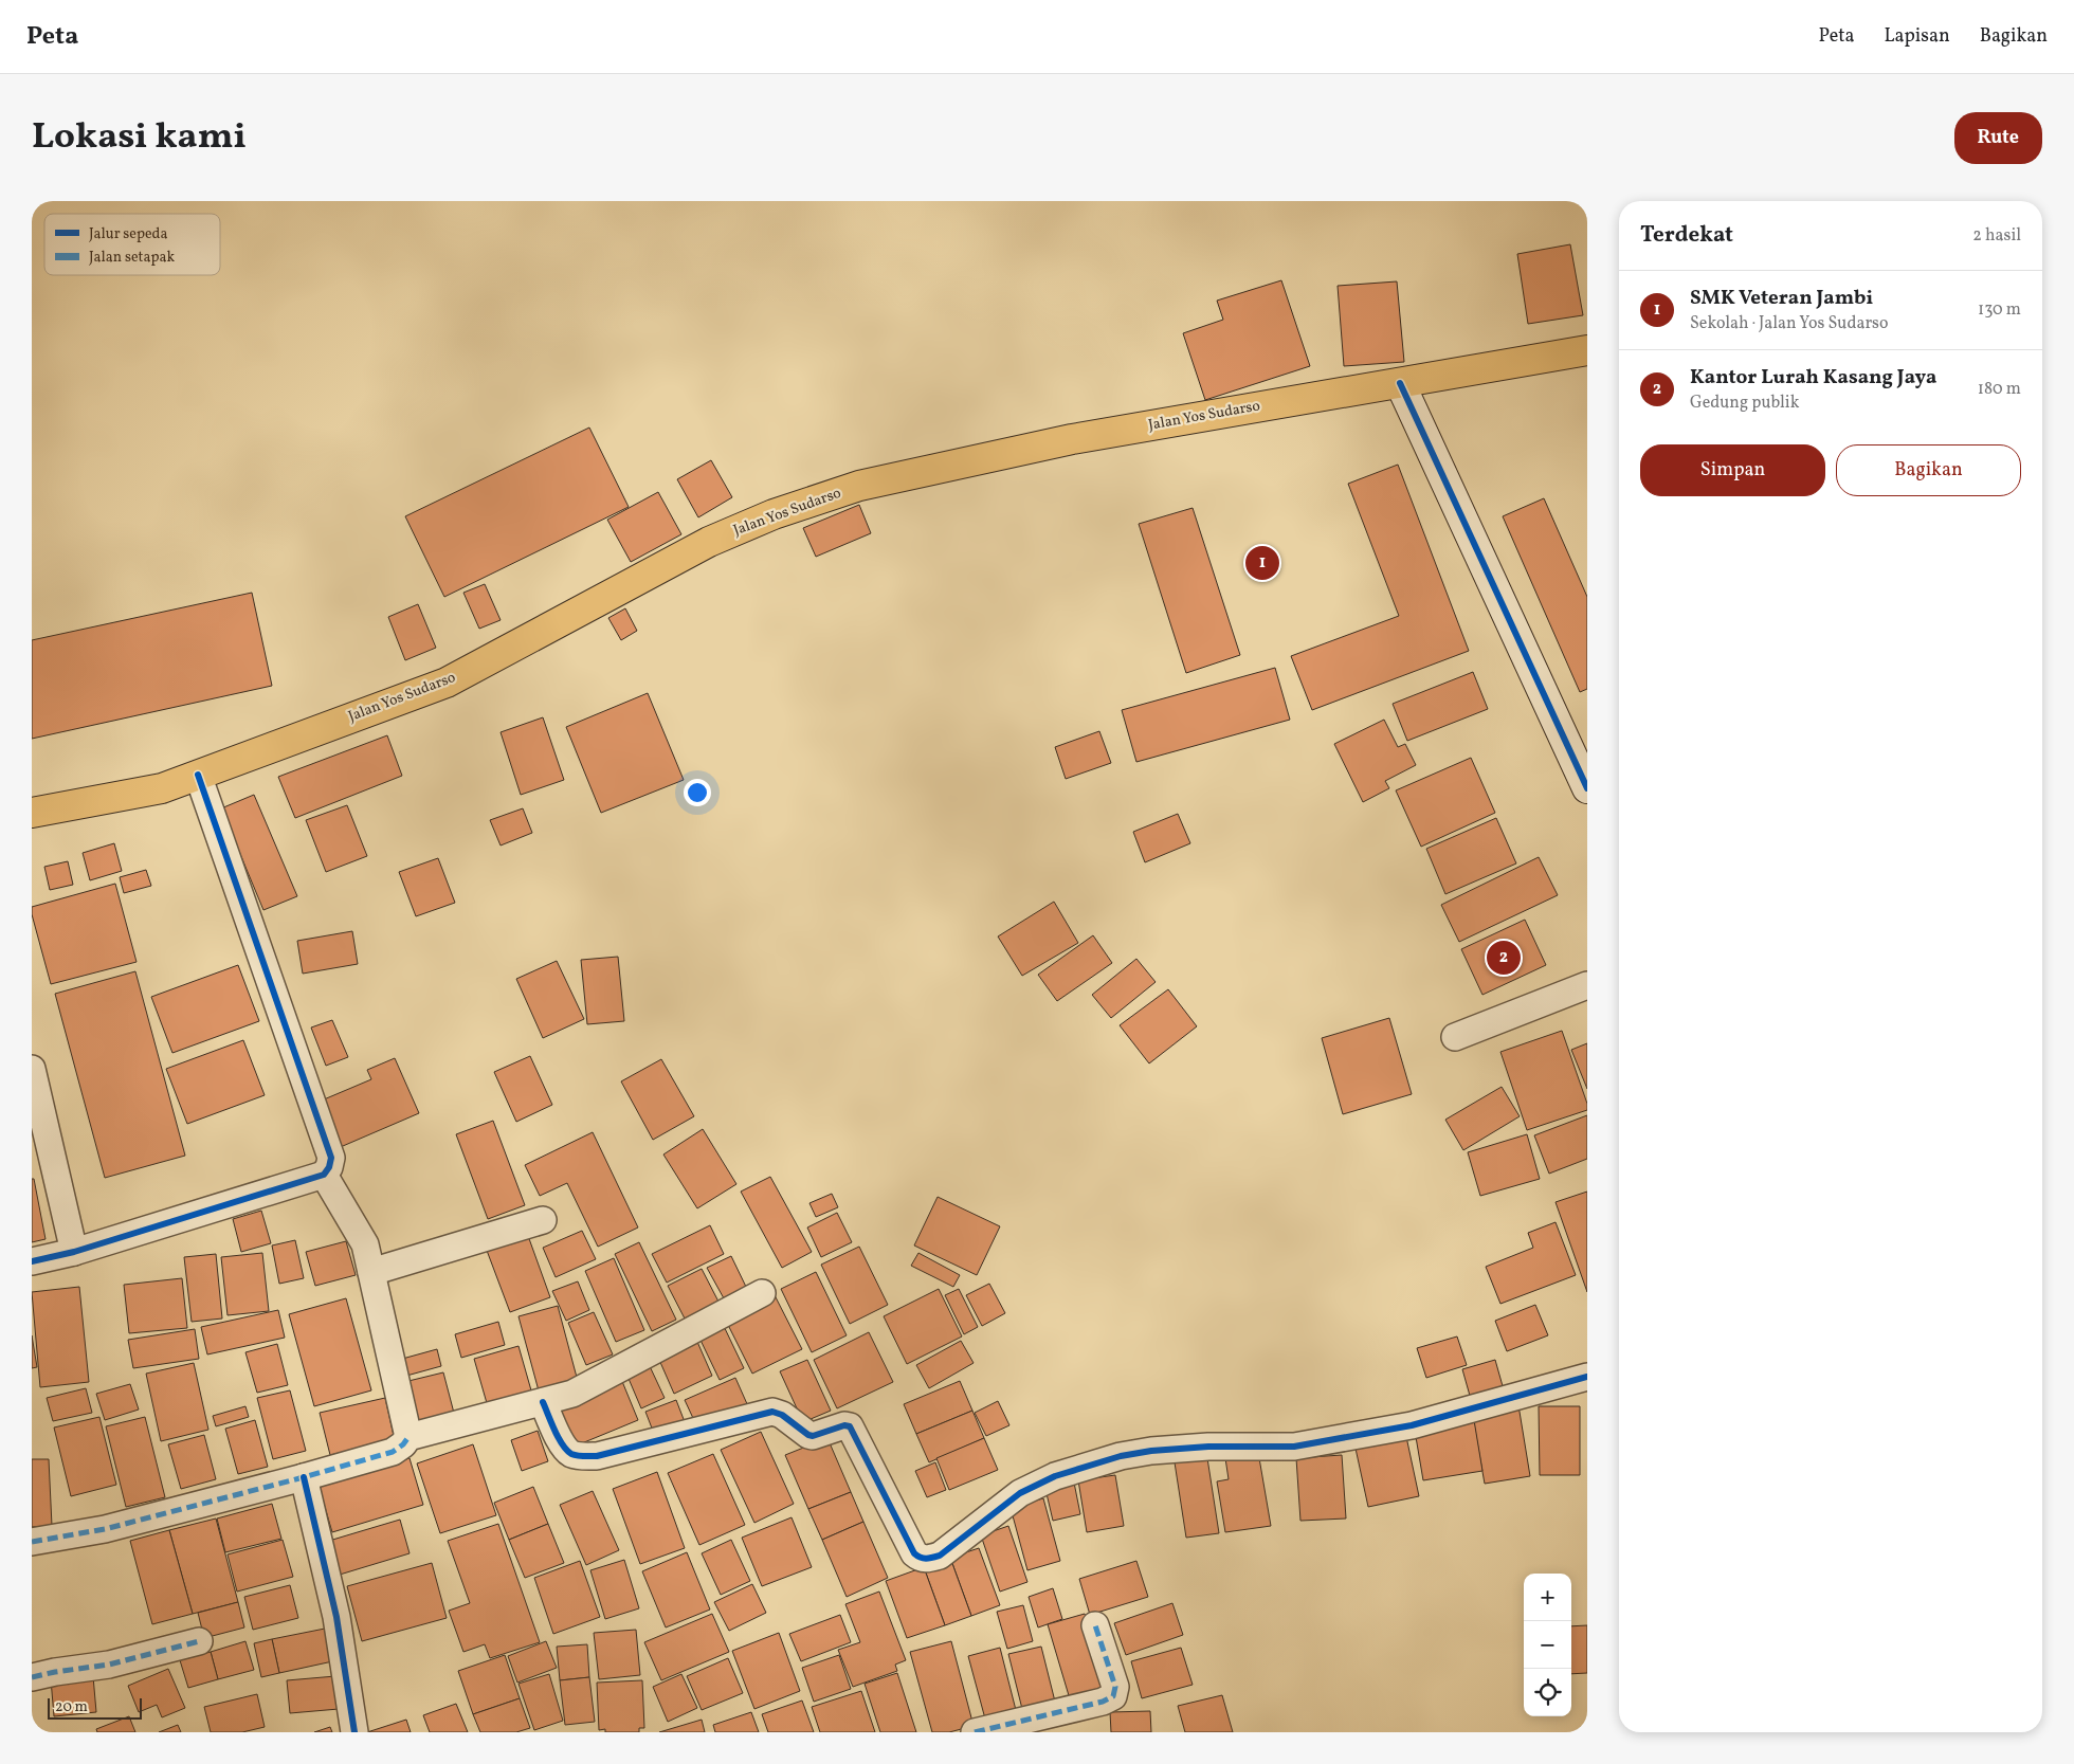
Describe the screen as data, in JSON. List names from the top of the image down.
{
  "streets": {
    "highway": ["Jalan Yos Sudarso"]
  },
  "legend": ["Jalur sepeda", "Jalan setapak"],
  "scale_bar": "20 m",
  "page": {
    "header": "Peta",
    "nav": ["Peta", "Lapisan", "Bagikan"],
    "title": "Lokasi kami",
    "buttons": [
      "Rute",
      ["Simpan", "Bagikan"]
    ],
    "heading": ["Terdekat", "2 hasil"],
    "list": [
      {
        "mark": "1",
        "name": "SMK Veteran Jambi",
        "note": "Sekolah · Jalan Yos Sudarso",
        "value": "130 m"
      },
      {
        "mark": "2",
        "name": "Kantor Lurah Kasang Jaya",
        "note": "Gedung publik",
        "value": "180 m"
      }
    ],
    "pins": ["1", "2"],
    "map_buttons": ["+", "−"],
    "scale": "20 m"
  }
}
